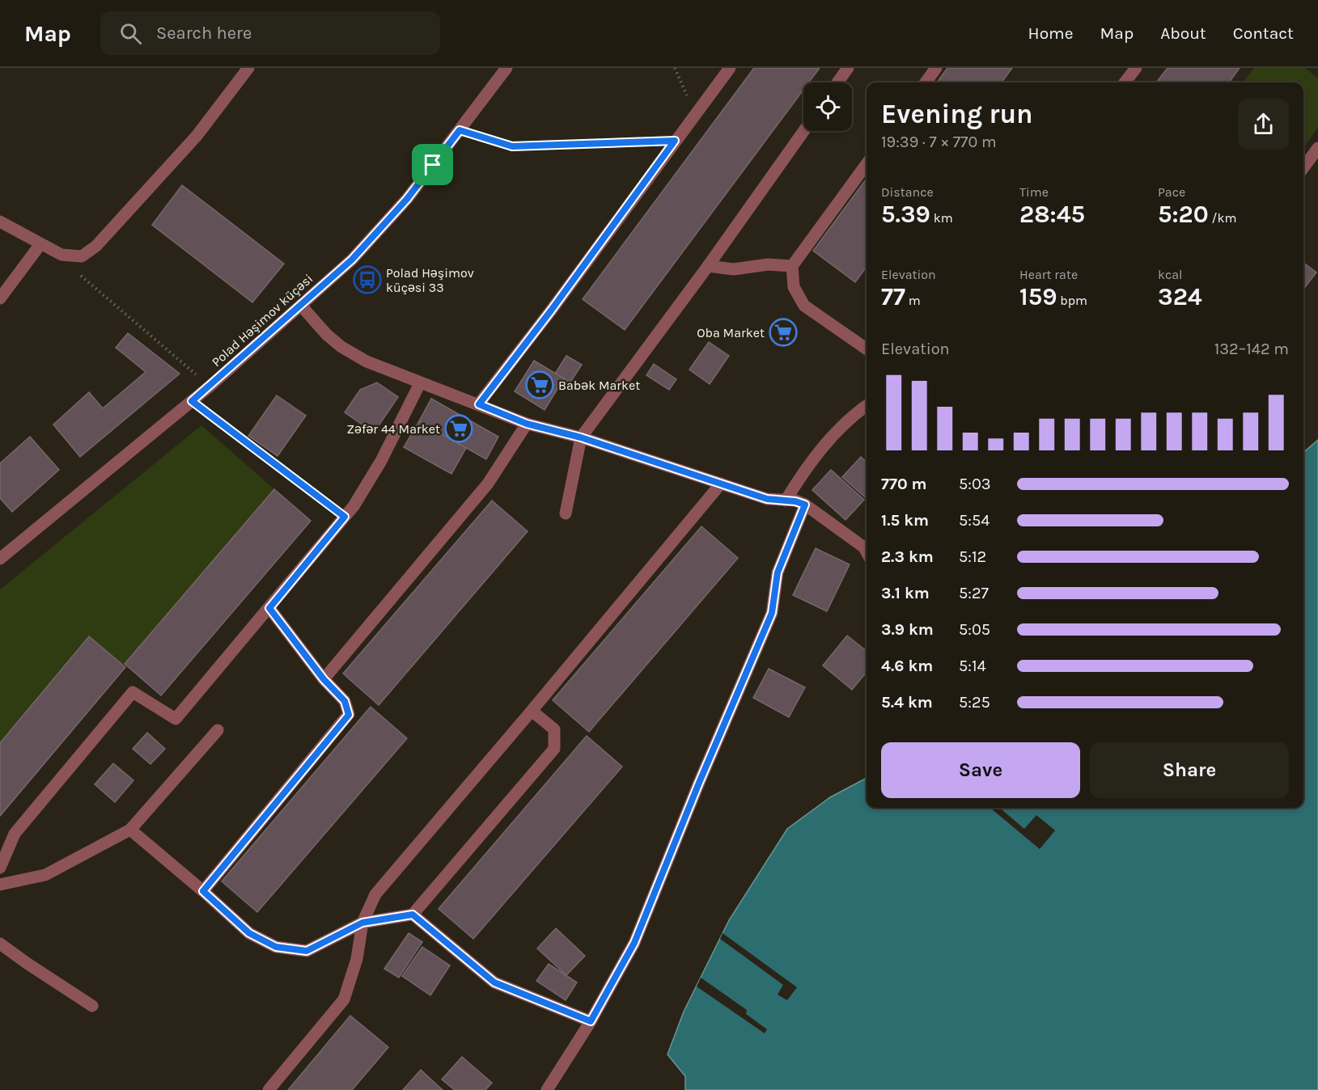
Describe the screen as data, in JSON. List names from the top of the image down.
{
  "streets": {
    "street": ["Polad Həşimov küçəsi"]
  },
  "places": {
    "bus stop": ["Polad Həşimov küçəsi 33"],
    "supermarket": ["Oba Market", "Babək Market", "Zəfər 44 Market"]
  },
  "page": {
    "header": "Map",
    "search": "Search here",
    "nav": [
      "Home",
      "Map",
      "About",
      "Contact"
    ],
    "heading": ["Evening run", "19:39 · 7 × 770 m"],
    "stats": [
      ["Distance", "5.39 km"],
      ["Time", "28:45"],
      ["Pace", "5:20 /km"],
      ["Elevation", "77 m"],
      ["Heart rate", "159 bpm"],
      ["kcal", "324"]
    ],
    "chart": ["Elevation", "132–142 m"],
    "list": [
      {
        "name": "770 m",
        "note": "5:03"
      },
      {
        "name": "1.5 km",
        "note": "5:54"
      },
      {
        "name": "2.3 km",
        "note": "5:12"
      },
      {
        "name": "3.1 km",
        "note": "5:27"
      },
      {
        "name": "3.9 km",
        "note": "5:05"
      },
      {
        "name": "4.6 km",
        "note": "5:14"
      },
      {
        "name": "5.4 km",
        "note": "5:25"
      }
    ],
    "buttons": ["Save", "Share"]
  }
}
